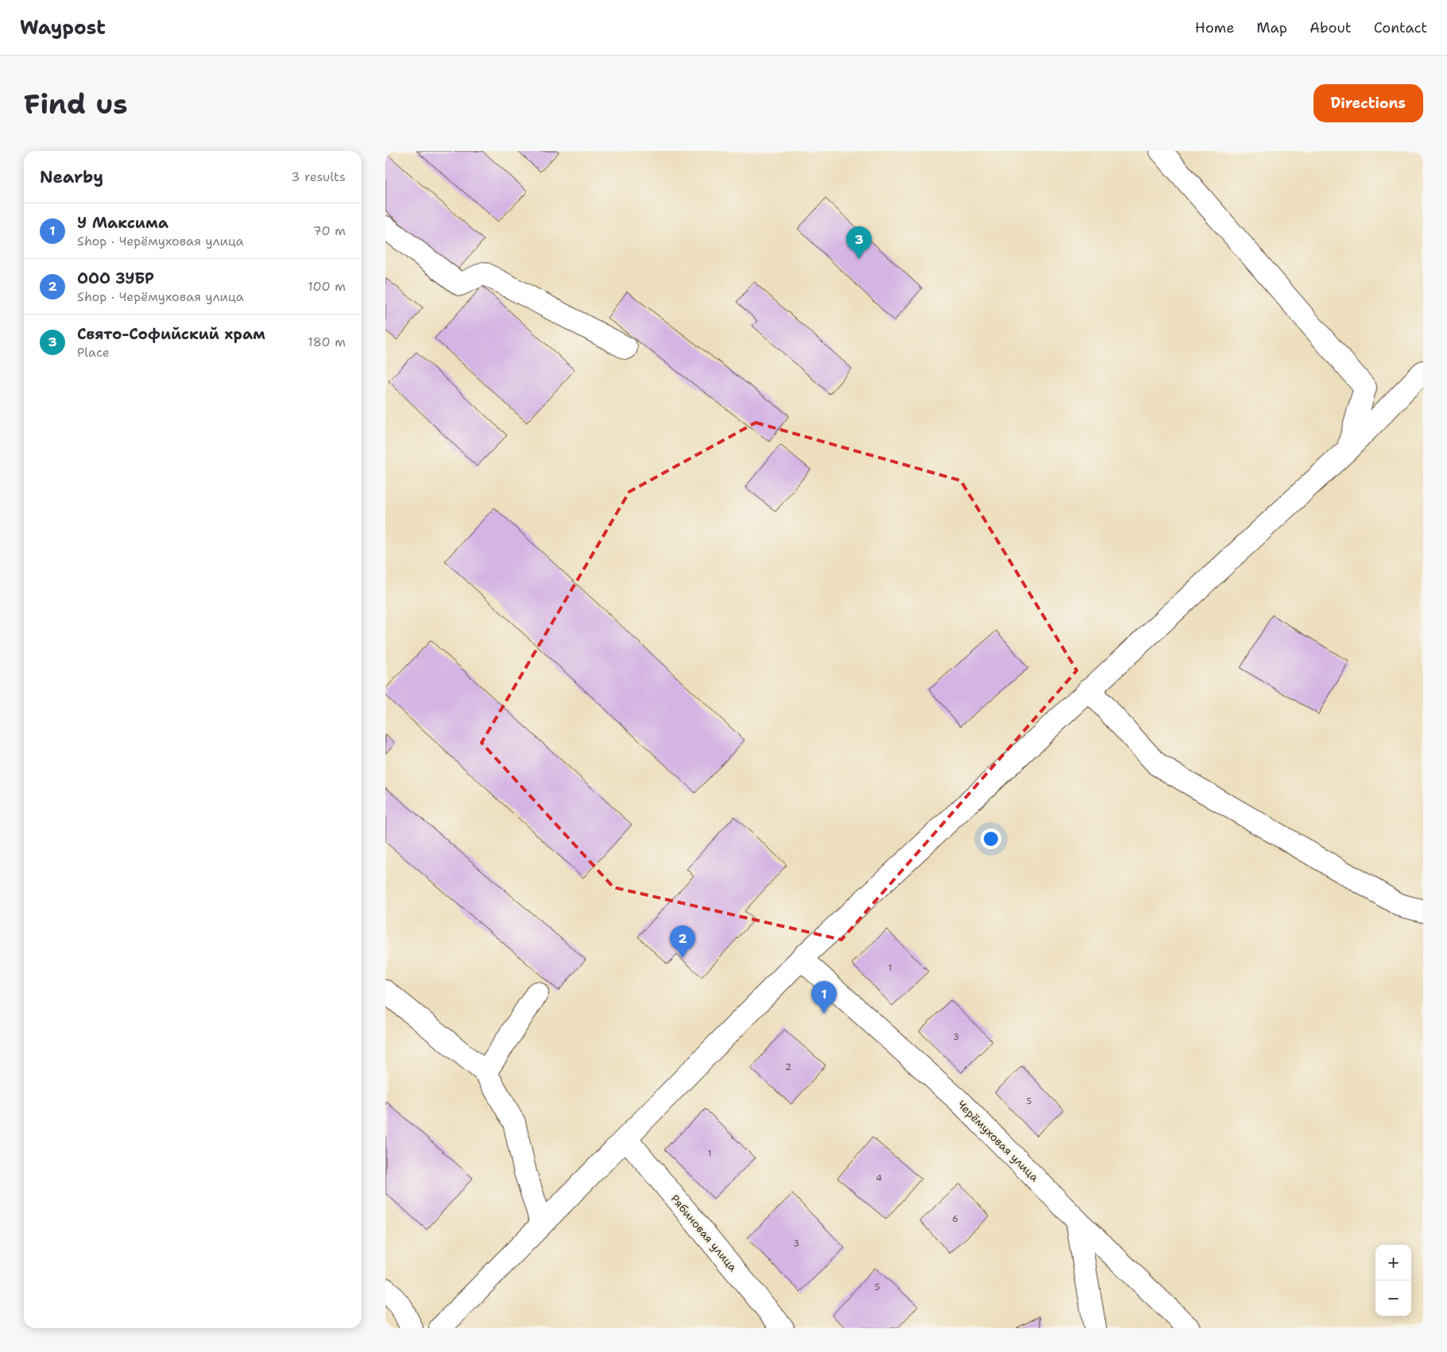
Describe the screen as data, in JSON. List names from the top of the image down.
{
  "streets": {
    "street": ["Черёмуховая улица", "Рябиновая улица"]
  },
  "house_numbers": [
    "1",
    "3",
    "2",
    "5",
    "1",
    "4",
    "6",
    "3",
    "5"
  ],
  "page": {
    "header": "Waypost",
    "nav": [
      "Home",
      "Map",
      "About",
      "Contact"
    ],
    "buttons": "Directions",
    "title": "Find us",
    "heading": ["Nearby", "3 results"],
    "list": [
      {
        "mark": "1",
        "name": "У Максима",
        "note": "Shop · Черёмуховая улица",
        "value": "70 m"
      },
      {
        "mark": "2",
        "name": "ООО ЗУБР",
        "note": "Shop · Черёмуховая улица",
        "value": "100 m"
      },
      {
        "mark": "3",
        "name": "Свято-Софийский храм",
        "note": "Place",
        "value": "180 m"
      }
    ],
    "pins": ["3", "2", "1"],
    "map_buttons": ["+", "−"]
  }
}
